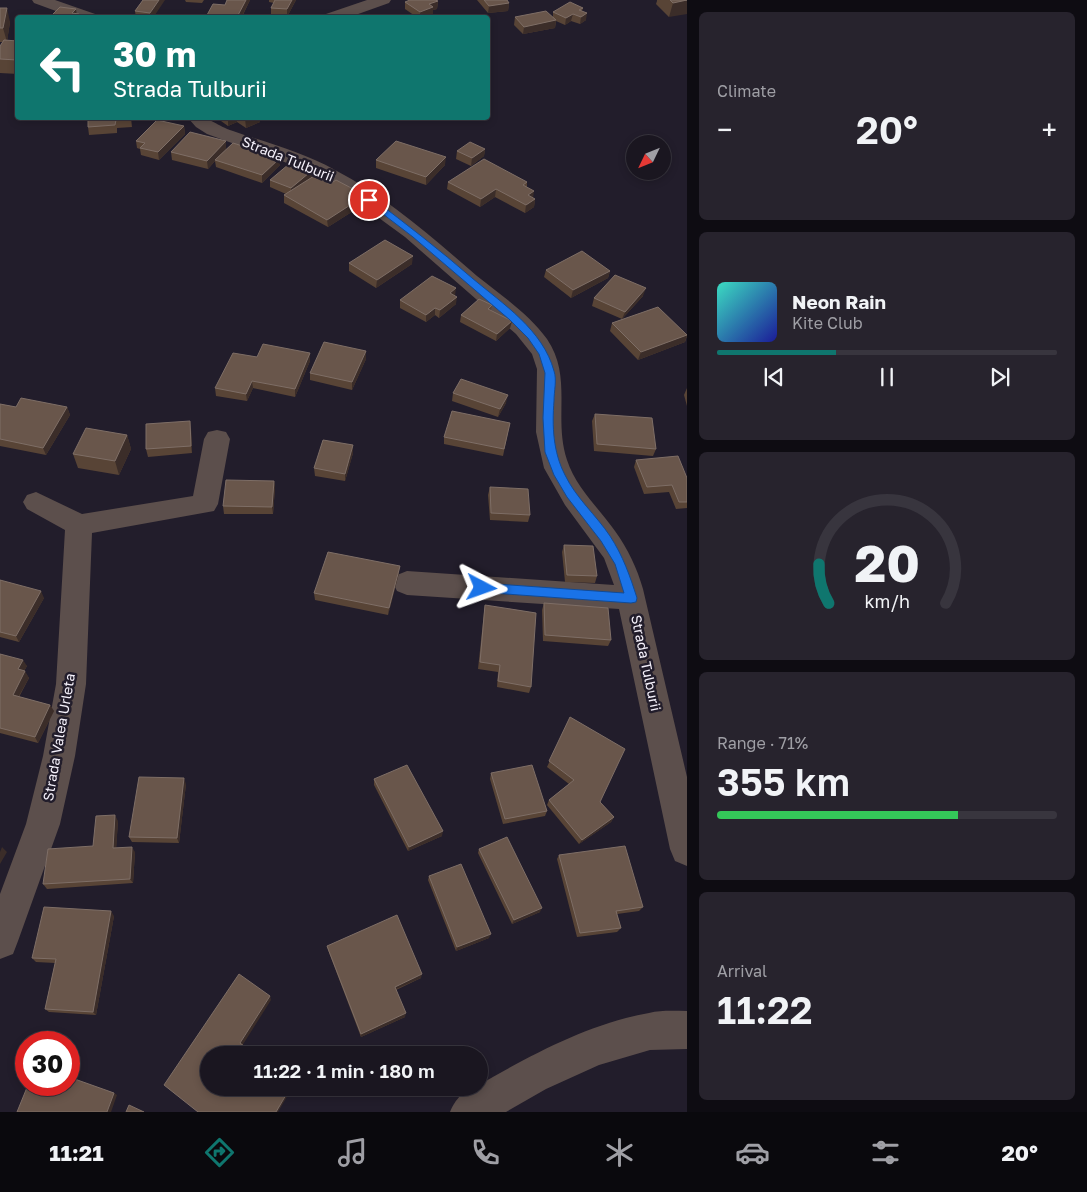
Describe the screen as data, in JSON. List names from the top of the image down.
{
  "streets": {
    "street": ["Strada Tulburii", "Strada Valea Urleta"]
  },
  "north": "bottom left",
  "page": {
    "tile": [
      "Climate",
      ["Range · 71%", "355 km"],
      ["Arrival", "11:22"]
    ],
    "turn": ["30 m", "Strada Tulburii"],
    "heat": ["−", "20°", "+"],
    "song": ["Neon Rain", "Kite Club"],
    "limit": "30",
    "trip": "11:22 · 1 min · 180 m",
    "tabs": ["11:21", "20°"],
    "gauge": ["20", "km/h"]
  }
}
